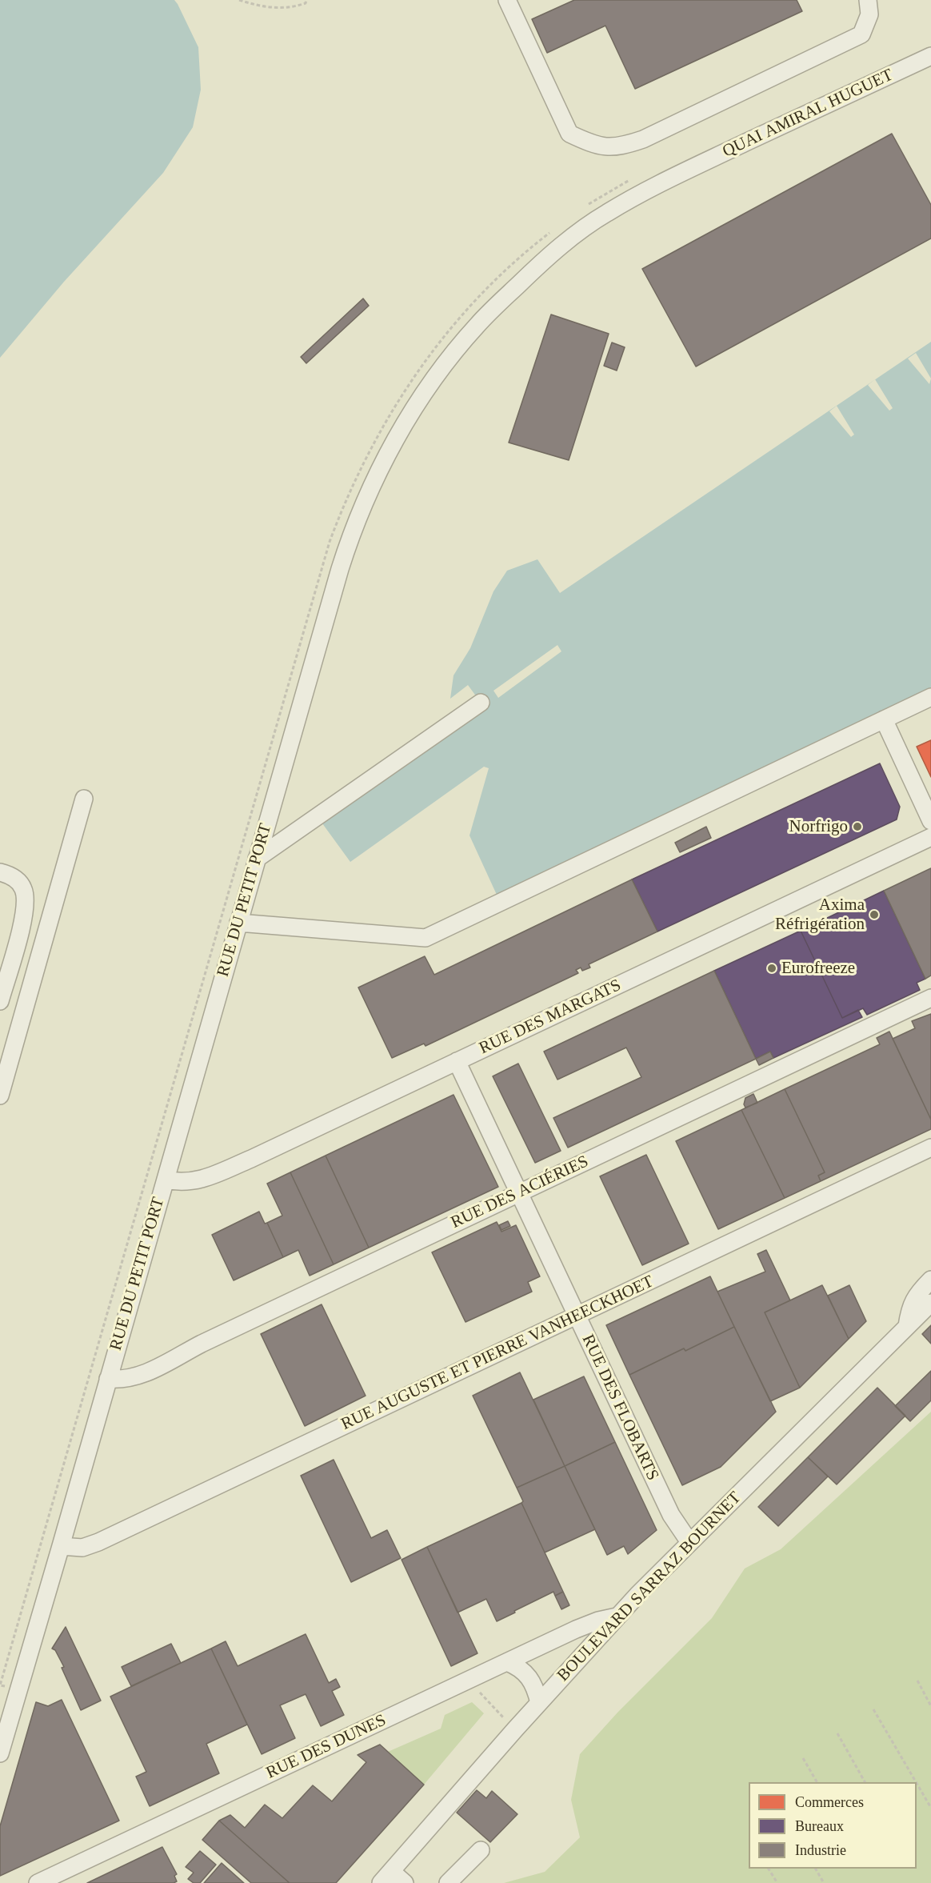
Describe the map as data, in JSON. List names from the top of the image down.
{
  "streets": {
    "street": [
      "QUAI AMIRAL HUGUET",
      "RUE DU PETIT PORT",
      "RUE DES MARGATS",
      "RUE DES ACIÉRIES",
      "RUE AUGUSTE ET PIERRE VANHEECKHOET",
      "RUE DES FLOBARTS",
      "BOULEVARD SARRAZ BOURNET",
      "RUE DES DUNES"
    ]
  },
  "crossings": [
    ["QUAI AMIRAL HUGUET", "RUE DU PETIT PORT"],
    ["RUE DU PETIT PORT", "RUE DES MARGATS"],
    ["RUE DU PETIT PORT", "RUE DES ACIÉRIES"],
    ["RUE DU PETIT PORT", "RUE AUGUSTE ET PIERRE VANHEECKHOET"],
    ["RUE DES MARGATS", "RUE DES FLOBARTS"],
    ["RUE DES ACIÉRIES", "RUE DES FLOBARTS"],
    ["RUE AUGUSTE ET PIERRE VANHEECKHOET", "RUE DES FLOBARTS"],
    ["RUE DES FLOBARTS", "BOULEVARD SARRAZ BOURNET"],
    ["BOULEVARD SARRAZ BOURNET", "RUE DES DUNES"]
  ],
  "places": ["Norfrigo", "Axima Réfrigération", "Eurofreeze"],
  "legend": ["Commerces", "Bureaux", "Industrie"]
}
